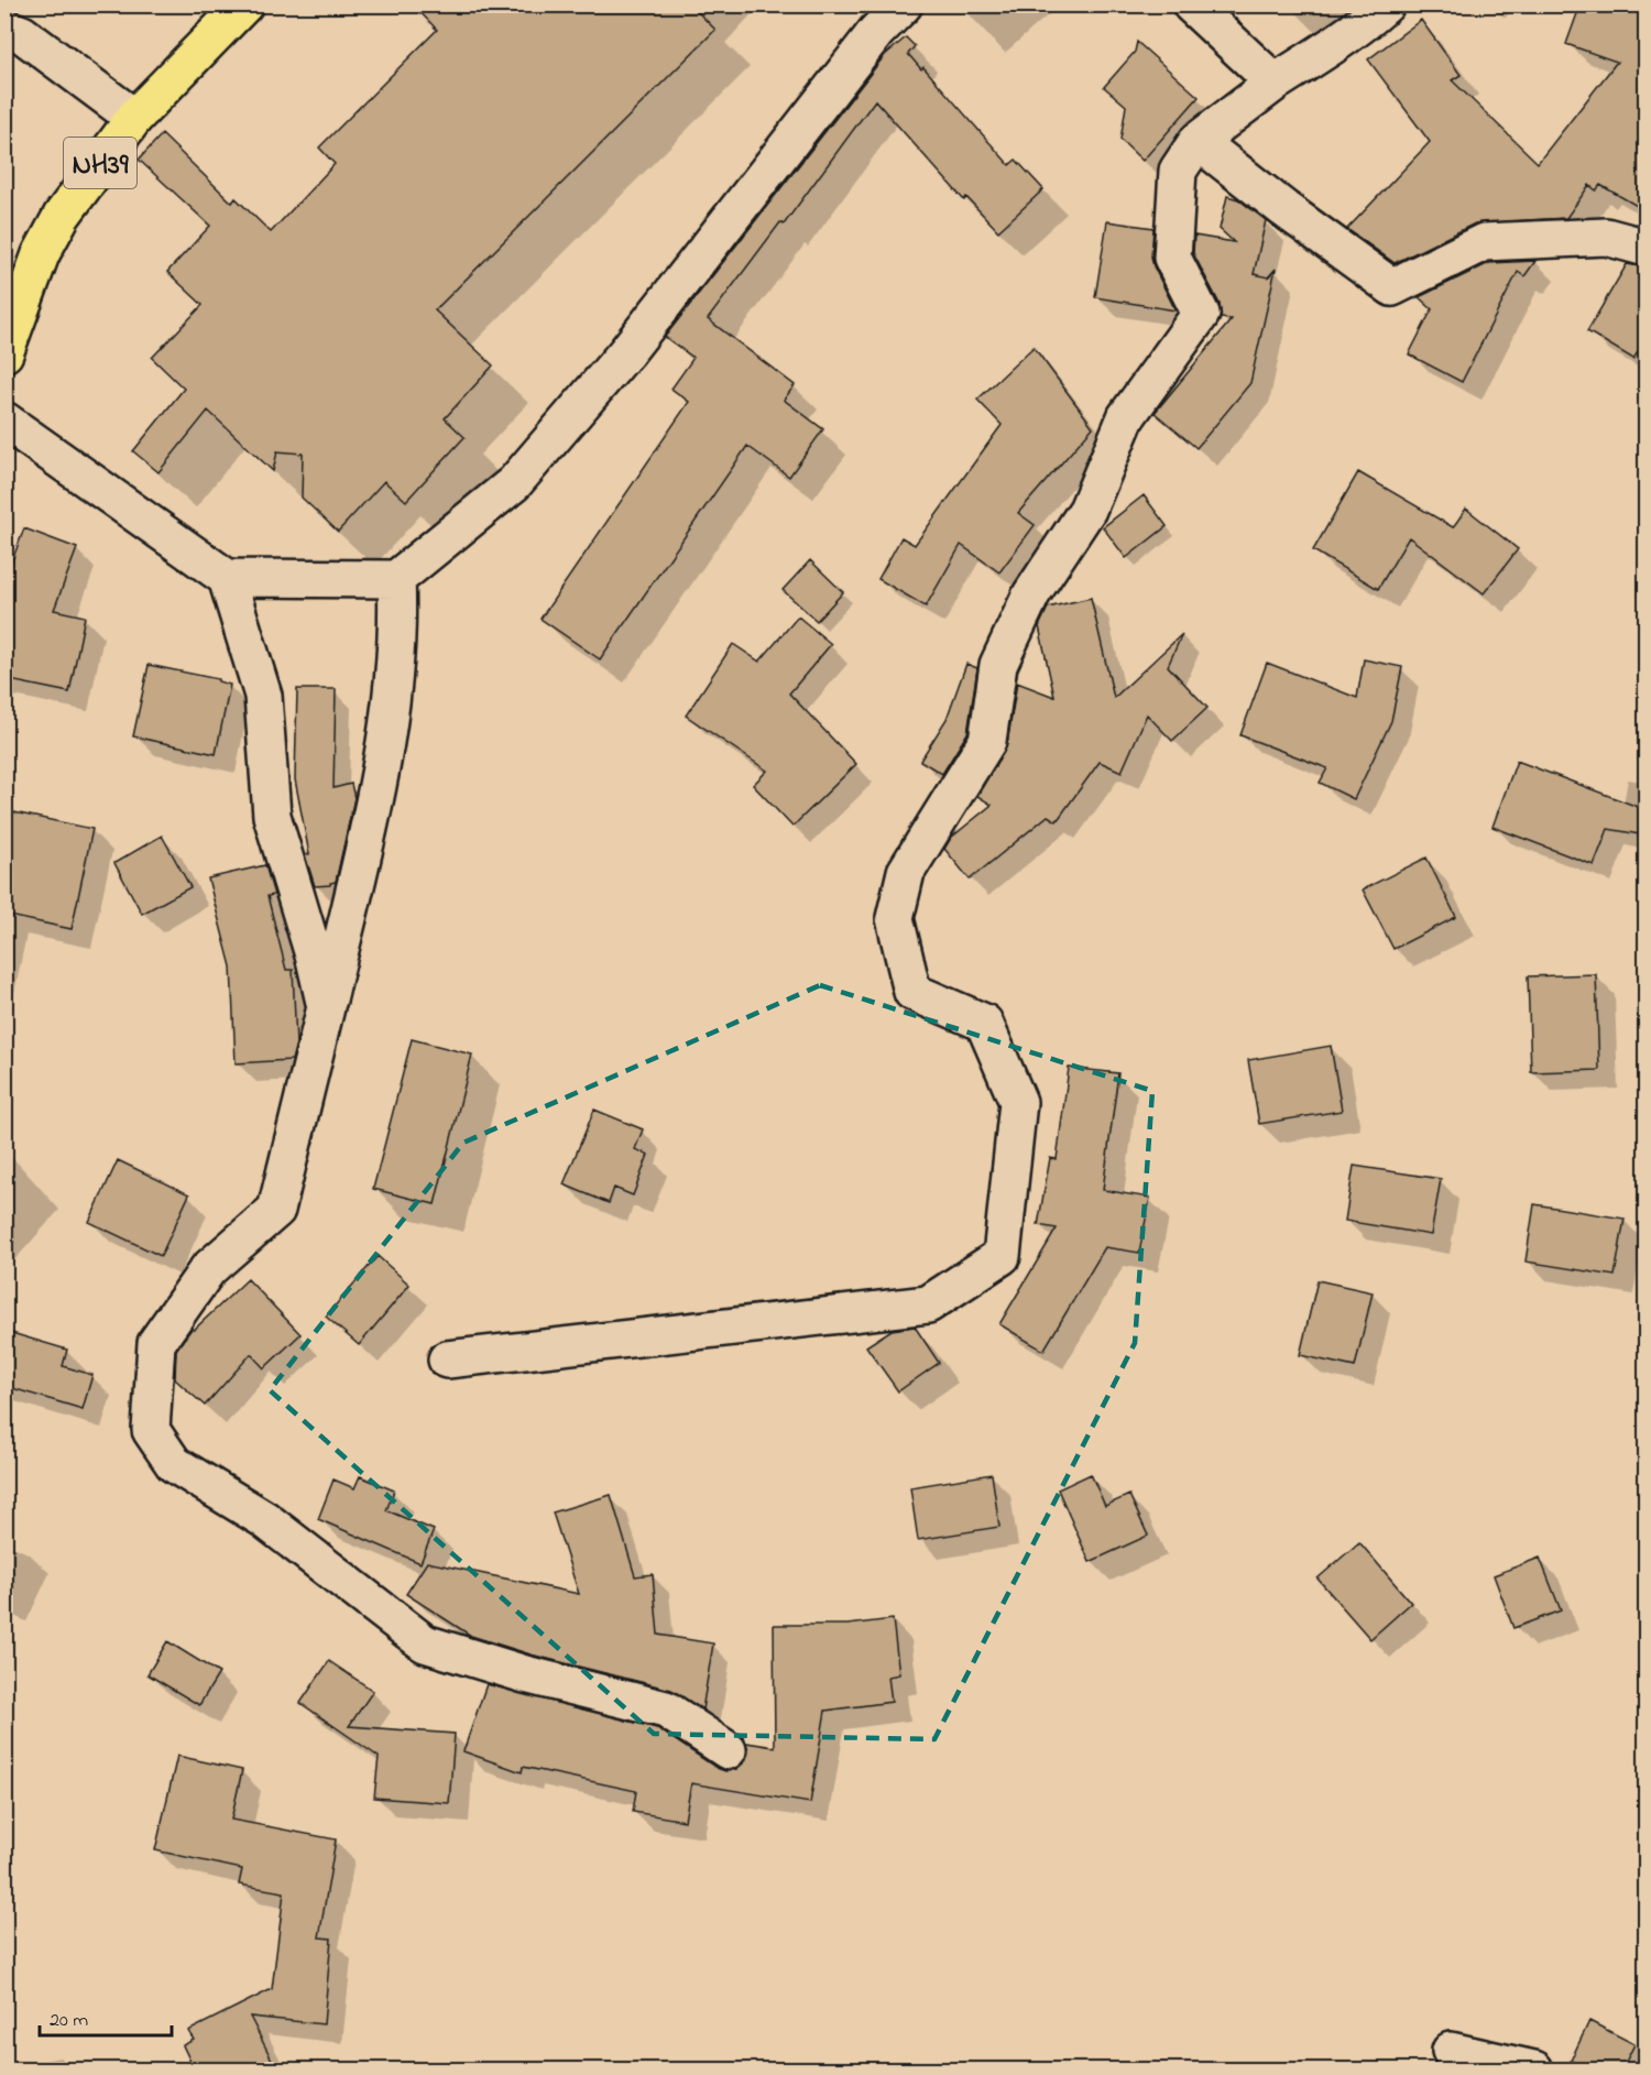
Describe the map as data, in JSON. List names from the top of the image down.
{
  "streets": {
    "highway": ["NH39"]
  },
  "scale_bar": "20 m"
}
